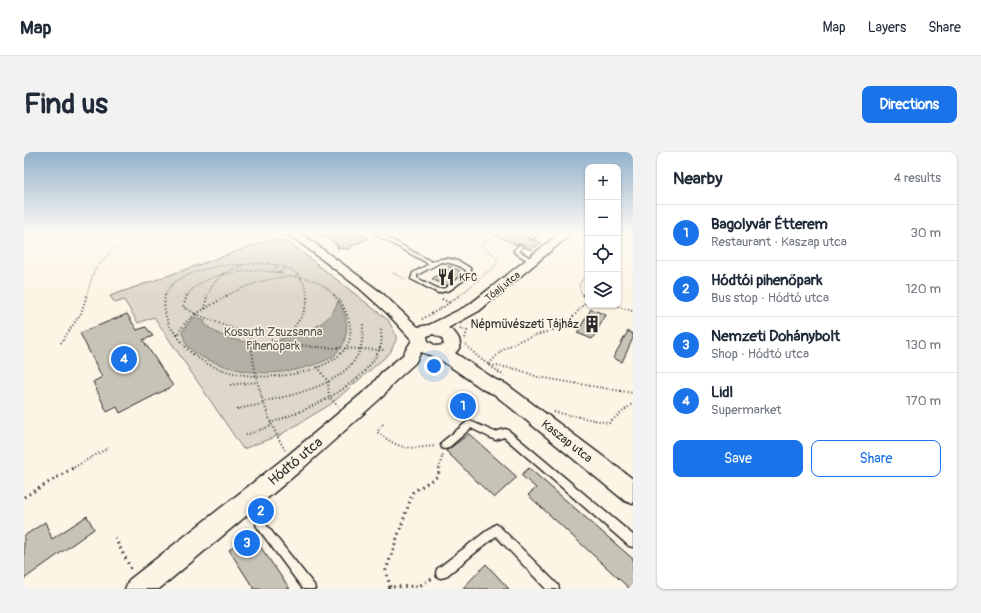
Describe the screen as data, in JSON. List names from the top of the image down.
{
  "streets": {
    "street": ["Tóalj utca", "Kaszap utca", "Hódtó utca"]
  },
  "crossings": [
    ["Tóalj utca", "Kaszap utca"],
    ["Tóalj utca", "Hódtó utca"],
    ["Kaszap utca", "Hódtó utca"]
  ],
  "parks": ["Kossuth Zsuzsanna Pihenőpark"],
  "places": {
    "restaurant": ["KFC"],
    "building": ["Népművészeti Tájház"]
  },
  "page": {
    "header": "Map",
    "nav": ["Map", "Layers", "Share"],
    "buttons": [
      "Directions",
      ["Save", "Share"]
    ],
    "title": "Find us",
    "heading": ["Nearby", "4 results"],
    "map_buttons": ["+", "−"],
    "list": [
      {
        "mark": "1",
        "name": "Bagolyvár Étterem",
        "note": "Restaurant · Kaszap utca",
        "value": "30 m"
      },
      {
        "mark": "2",
        "name": "Hódtói pihenőpark",
        "note": "Bus stop · Hódtó utca",
        "value": "120 m"
      },
      {
        "mark": "3",
        "name": "Nemzeti Dohánybolt",
        "note": "Shop · Hódtó utca",
        "value": "130 m"
      },
      {
        "mark": "4",
        "name": "Lidl",
        "note": "Supermarket",
        "value": "170 m"
      }
    ],
    "pins": [
      "4",
      "1",
      "2",
      "3"
    ]
  }
}
